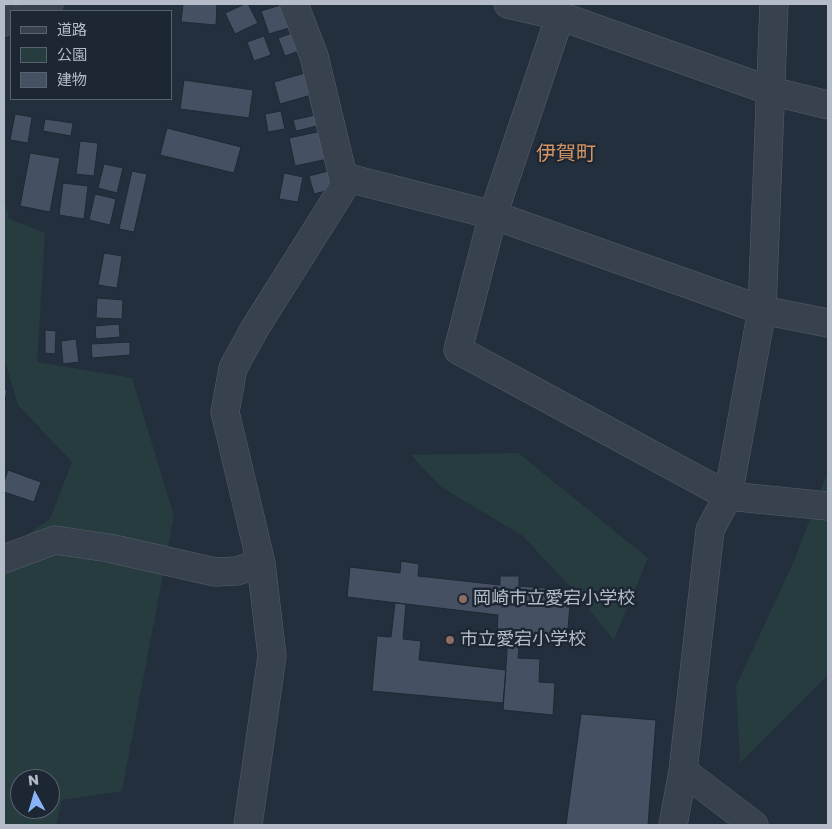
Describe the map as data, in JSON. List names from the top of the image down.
{
  "districts": ["伊賀町"],
  "places": ["岡崎市立愛宕小学校", "市立愛宕小学校"],
  "legend": ["道路", "公園", "建物"],
  "north": "top"
}
